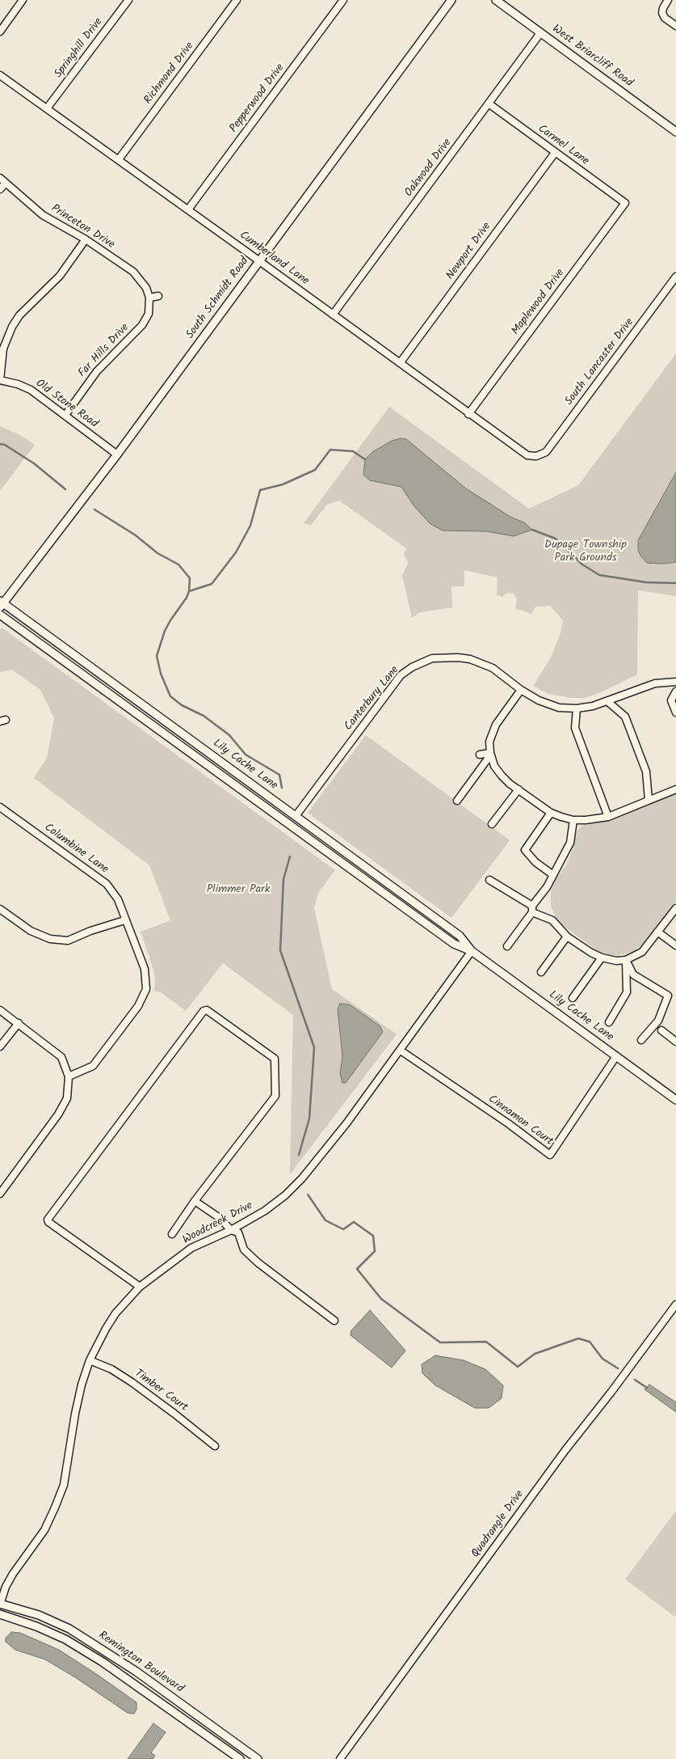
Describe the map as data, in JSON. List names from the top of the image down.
{
  "streets": {
    "street": [
      "Springhill Drive",
      "West Briarcliff Road",
      "Richmond Drive",
      "Pepperwood Drive",
      "Carmel Lane",
      "Oakwood Drive",
      "Princeton Drive",
      "Newport Drive",
      "Cumberland Lane",
      "South Schmidt Road",
      "Maplewood Drive",
      "Far Hills Drive",
      "South Lancaster Drive",
      "Old Stone Road",
      "Canterbury Lane",
      "Lily Cache Lane",
      "Columbine Lane",
      "Cinnamon Court",
      "Woodcreek Drive",
      "Timber Court",
      "Quadrangle Drive",
      "Remington Boulevard"
    ]
  },
  "crossings": [
    ["Springhill Drive", "Cumberland Lane"],
    ["West Briarcliff Road", "Oakwood Drive"],
    ["Richmond Drive", "Cumberland Lane"],
    ["Pepperwood Drive", "Cumberland Lane"],
    ["Carmel Lane", "Oakwood Drive"],
    ["Carmel Lane", "Newport Drive"],
    ["Carmel Lane", "Maplewood Drive"],
    ["Oakwood Drive", "Cumberland Lane"],
    ["Princeton Drive", "Far Hills Drive"],
    ["Newport Drive", "Cumberland Lane"],
    ["Cumberland Lane", "South Schmidt Road"],
    ["Cumberland Lane", "Maplewood Drive"],
    ["Cumberland Lane", "South Lancaster Drive"],
    ["South Schmidt Road", "Old Stone Road"],
    ["South Schmidt Road", "Lily Cache Lane"],
    ["Far Hills Drive", "Old Stone Road"],
    ["Canterbury Lane", "Lily Cache Lane"],
    ["Lily Cache Lane", "Cinnamon Court"],
    ["Lily Cache Lane", "Woodcreek Drive"],
    ["Cinnamon Court", "Woodcreek Drive"],
    ["Woodcreek Drive", "Timber Court"],
    ["Woodcreek Drive", "Remington Boulevard"]
  ],
  "parks": ["Dupage Township Park Grounds", "Plimmer Park"]
}
